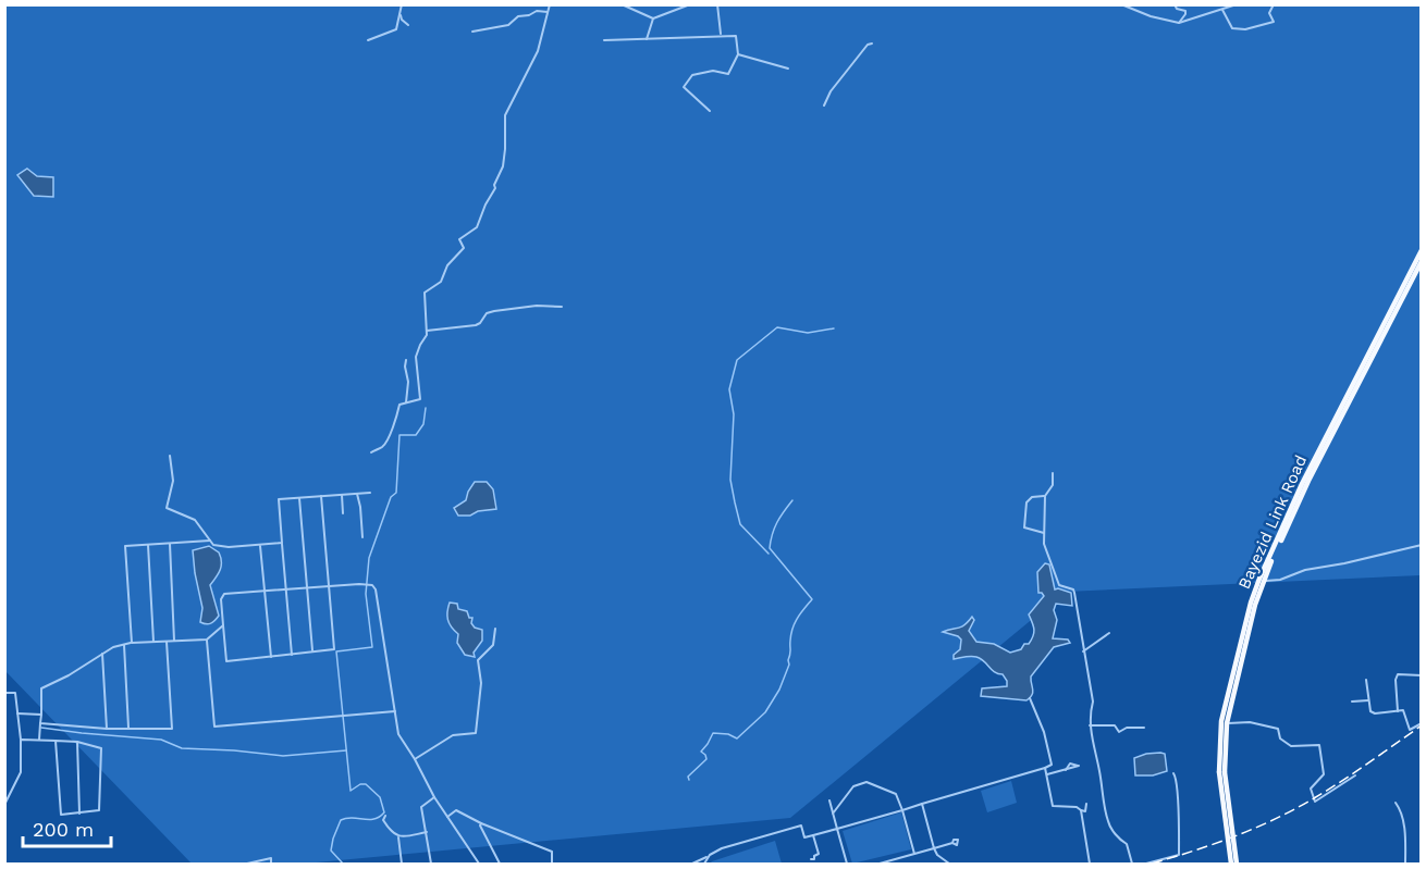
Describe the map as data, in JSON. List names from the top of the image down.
{
  "streets": {
    "main road": ["Bayezid Link Road"]
  },
  "scale_bar": "200 m"
}
